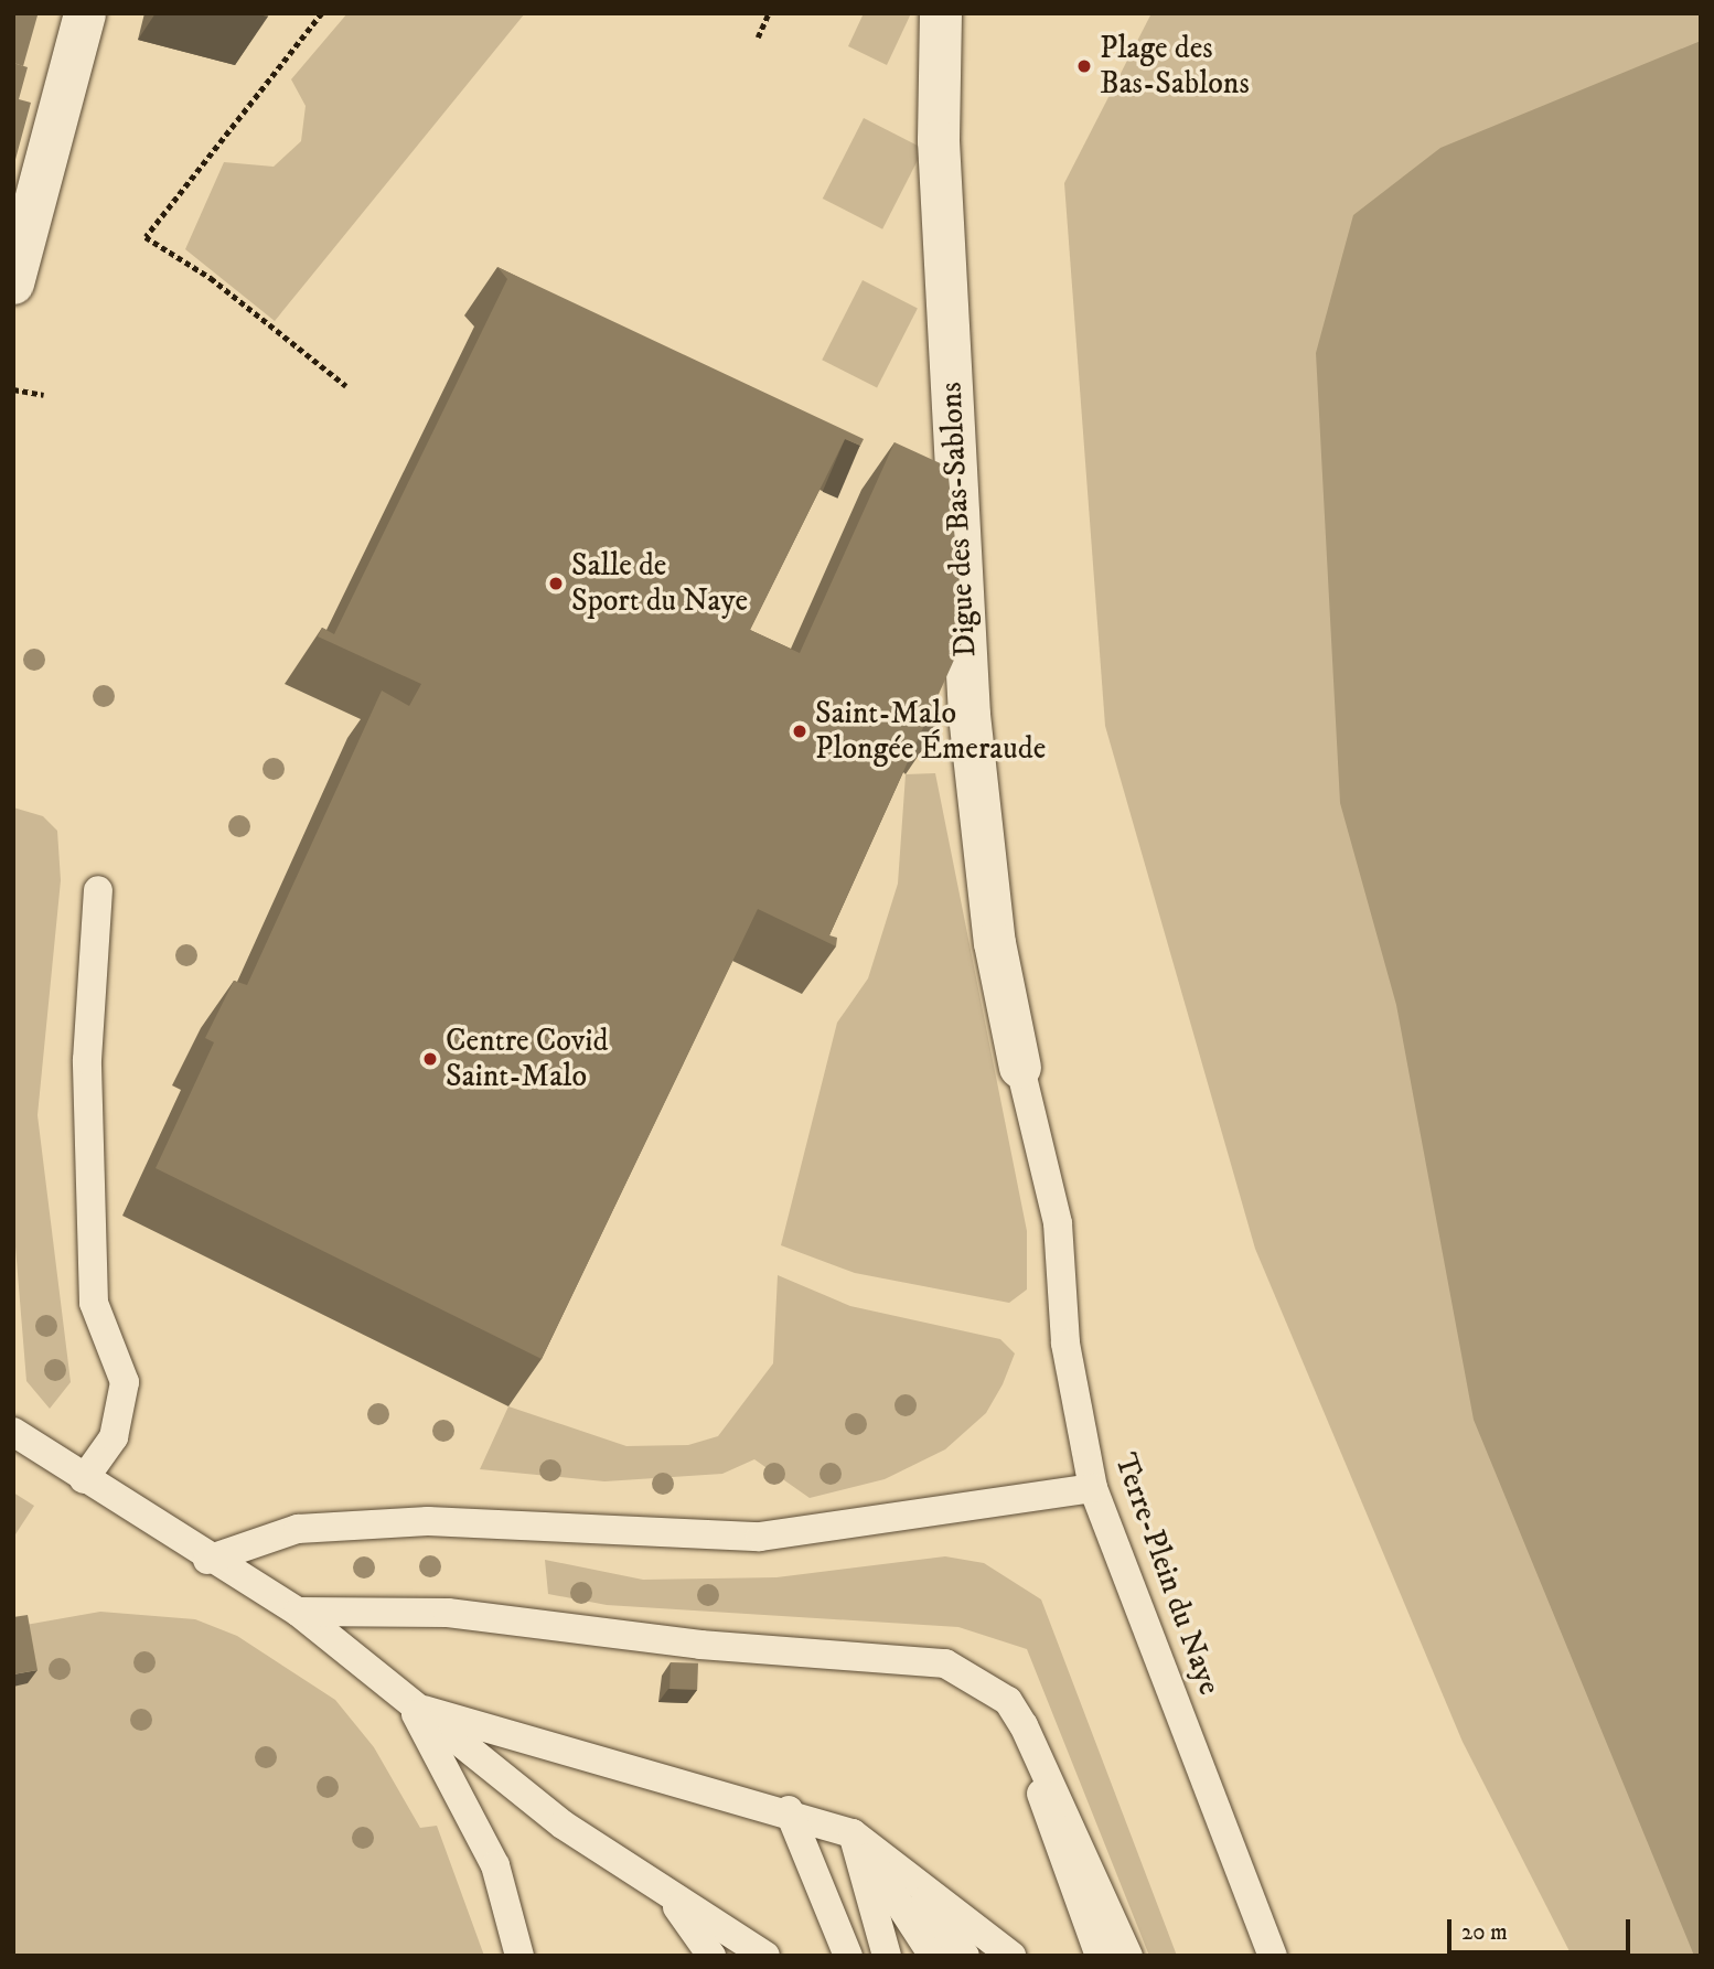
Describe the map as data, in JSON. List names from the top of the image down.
{
  "streets": {
    "street": ["Digue des Bas-Sablons"],
    "lane": ["Terre-Plein du Naye"]
  },
  "crossings": [
    ["Digue des Bas-Sablons", "Terre-Plein du Naye"]
  ],
  "places": [
    "Plage des Bas-Sablons",
    "Salle de Sport du Naye",
    "Saint-Malo Plongée Émeraude",
    "Centre Covid Saint-Malo"
  ],
  "scale_bar": "20 m"
}
